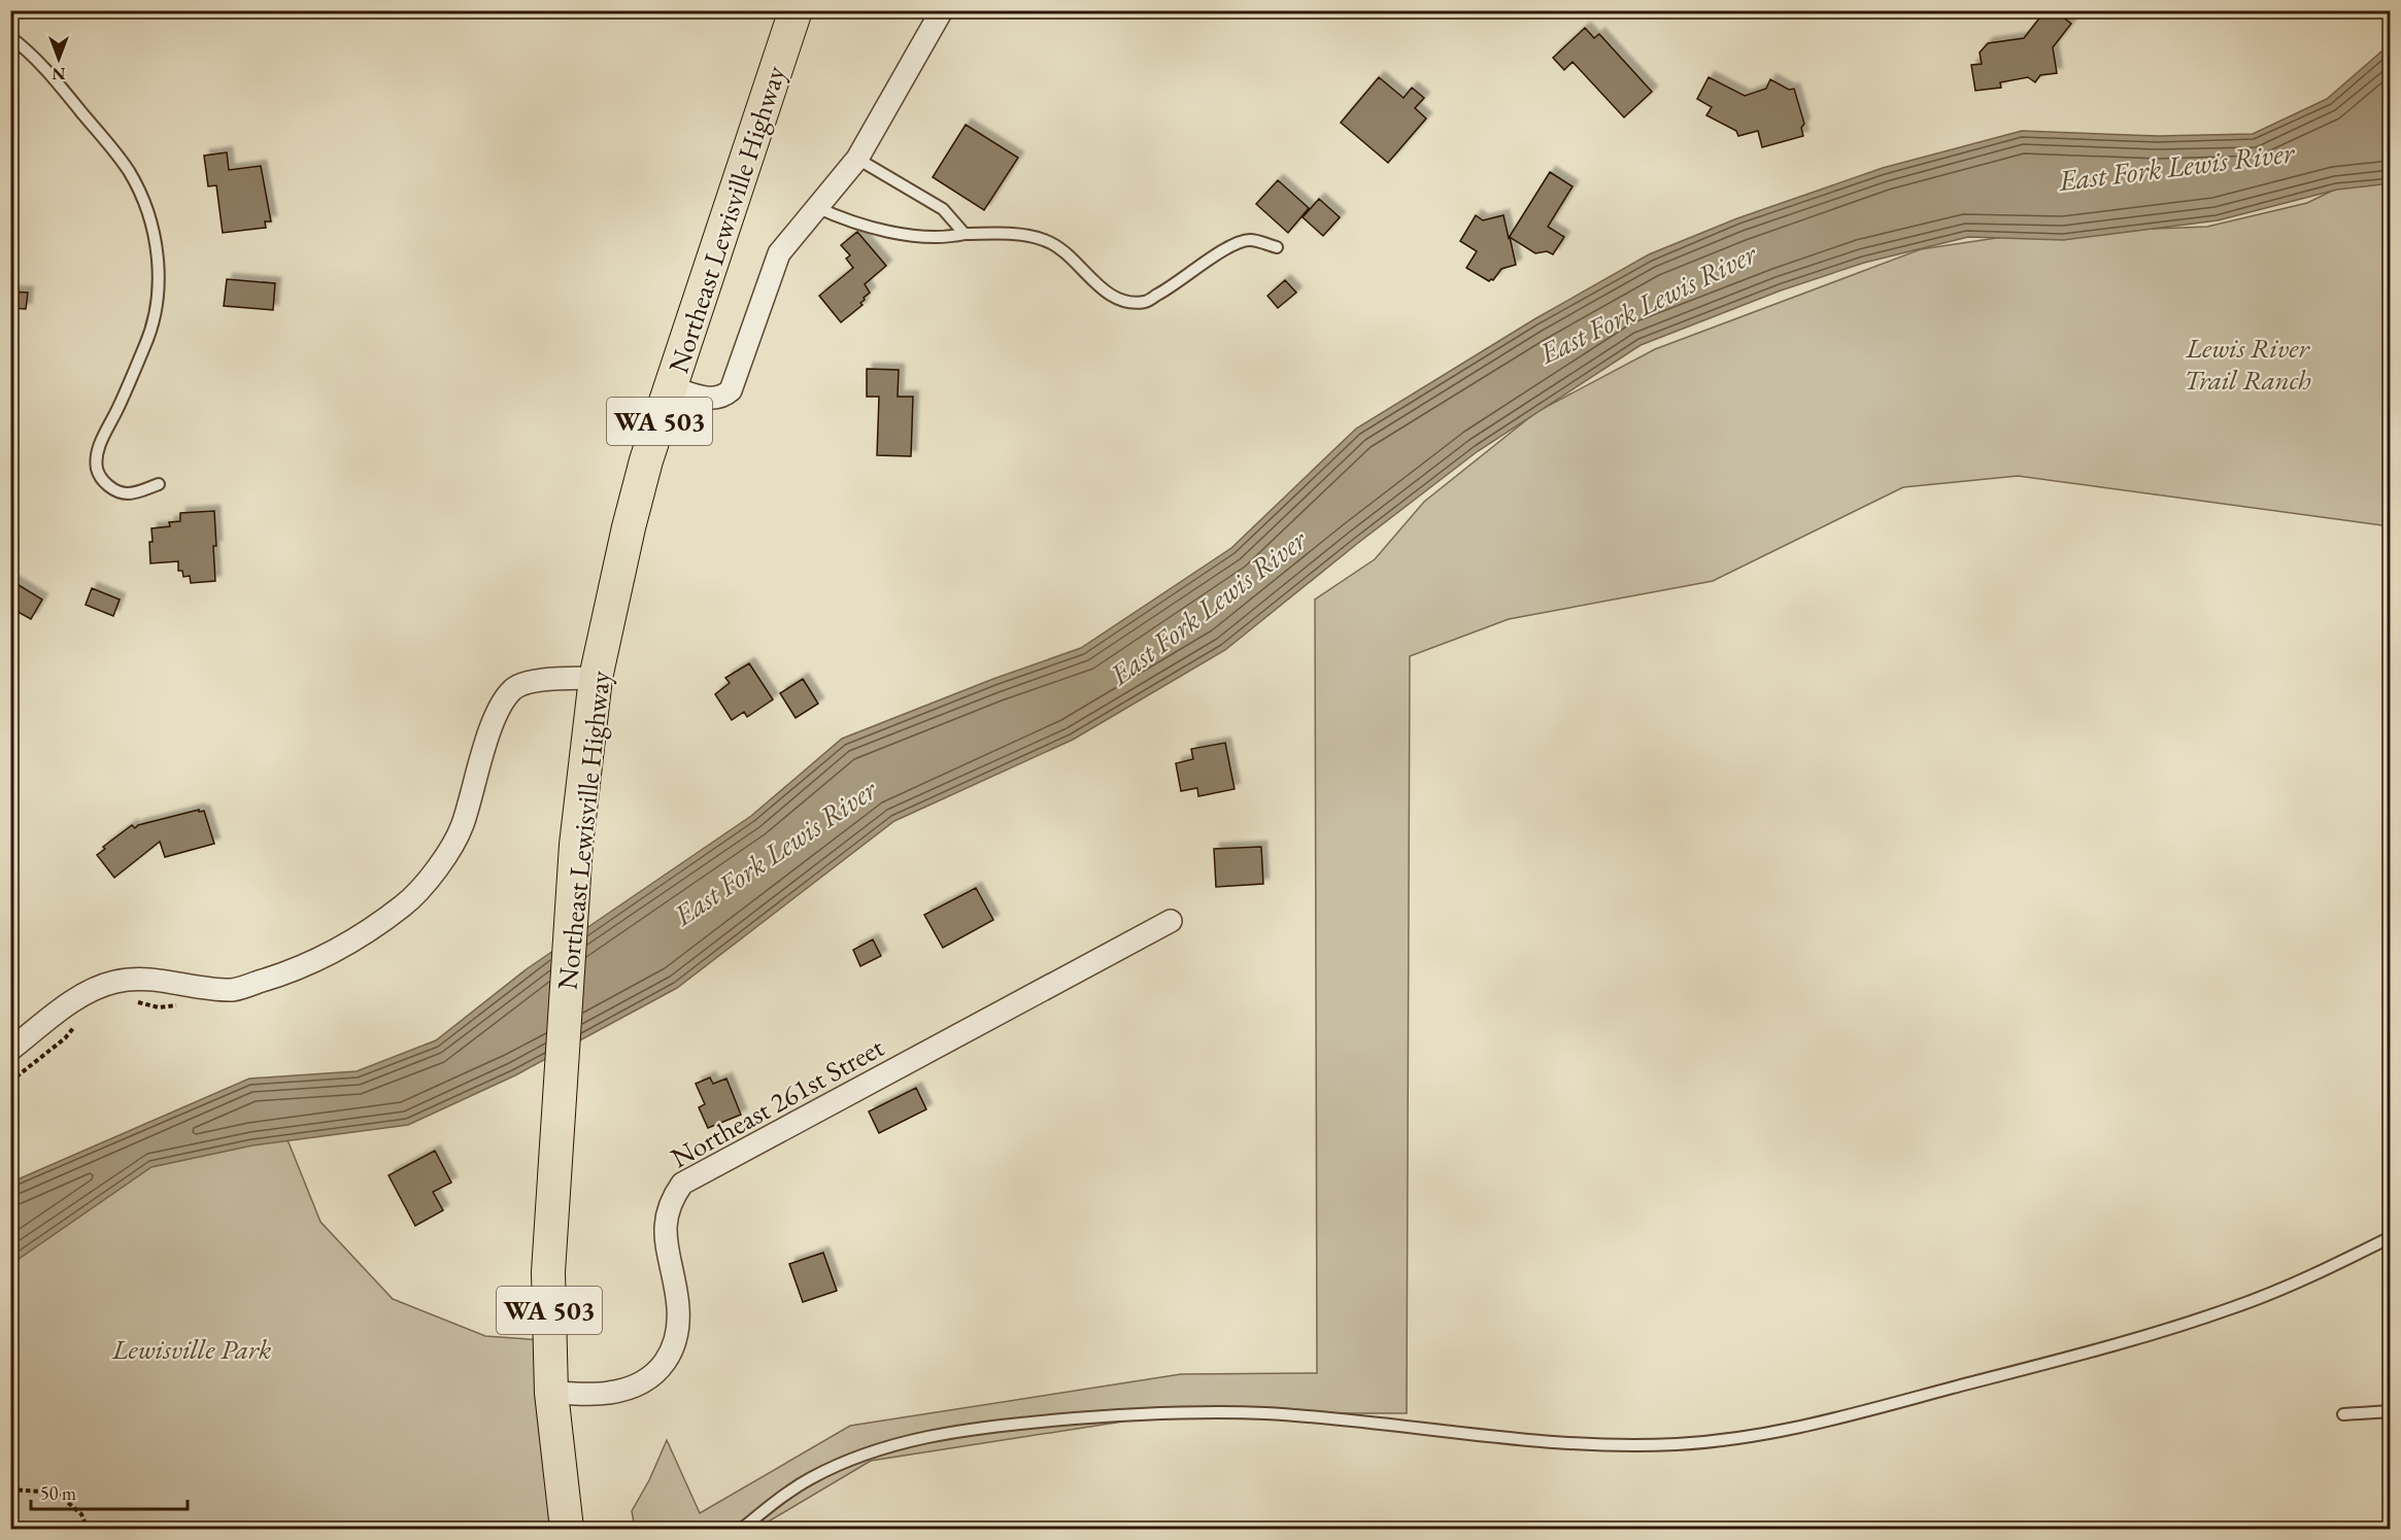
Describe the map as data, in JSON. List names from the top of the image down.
{
  "streets": {
    "main road": ["Northeast Lewisville Highway", "WA 503"],
    "street": ["Northeast 261st Street"]
  },
  "crossings": [
    ["Northeast Lewisville Highway", "Northeast 261st Street"]
  ],
  "water": ["East Fork Lewis River"],
  "parks": ["Lewis River Trail Ranch", "Lewisville Park"],
  "scale_bar": "50 m",
  "north": "bottom"
}
